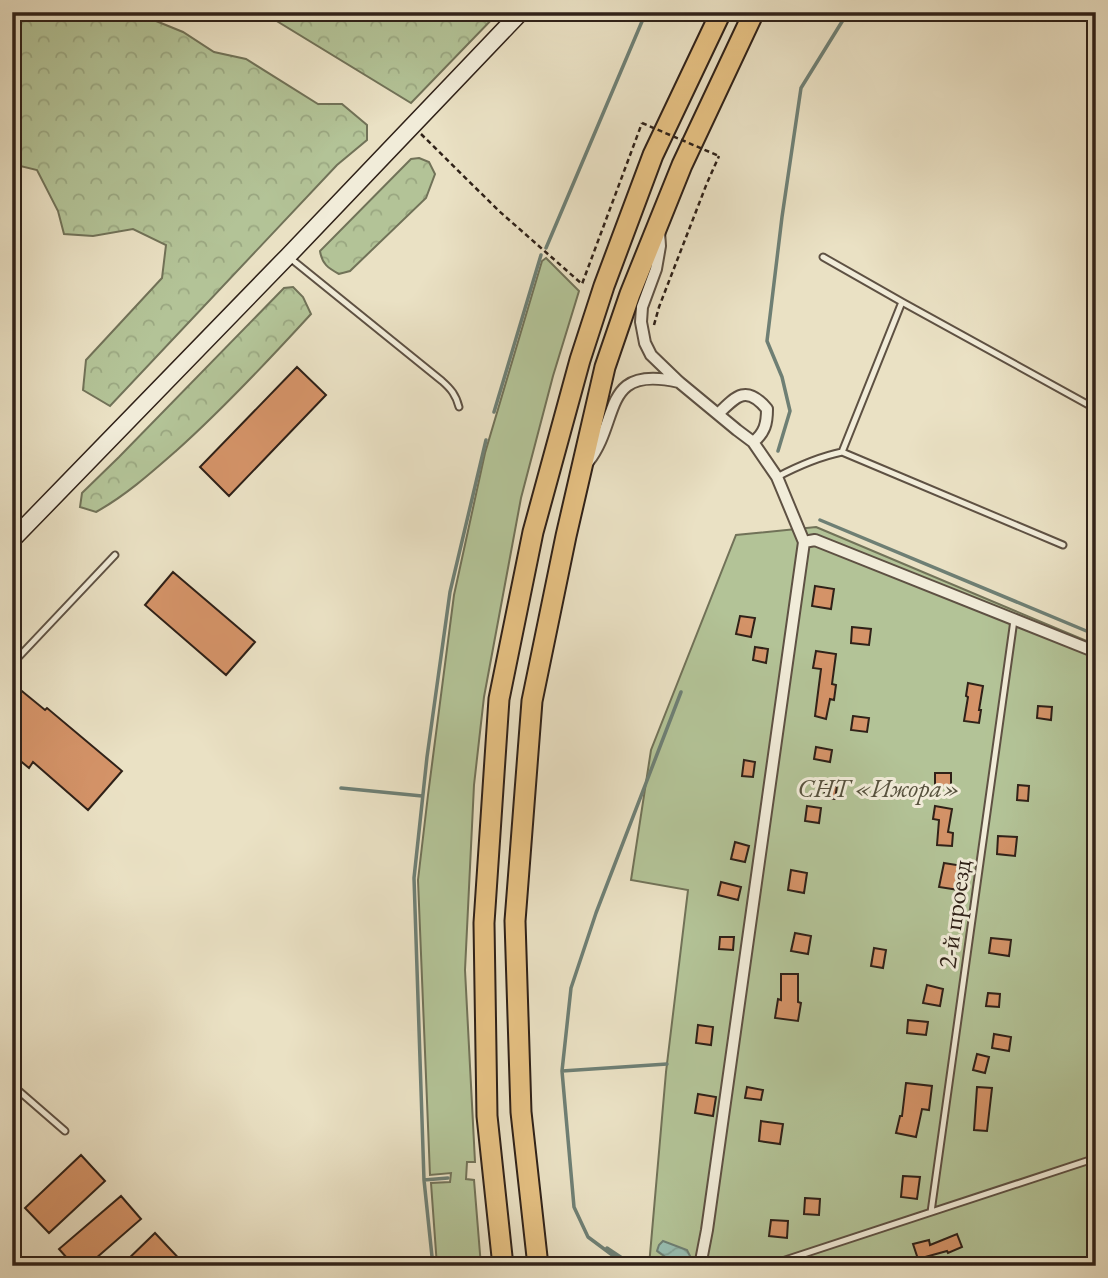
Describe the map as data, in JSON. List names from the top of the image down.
{
  "streets": {
    "lane": ["2-й проезд"]
  },
  "parks": ["СНТ «Ижора»"]
}
